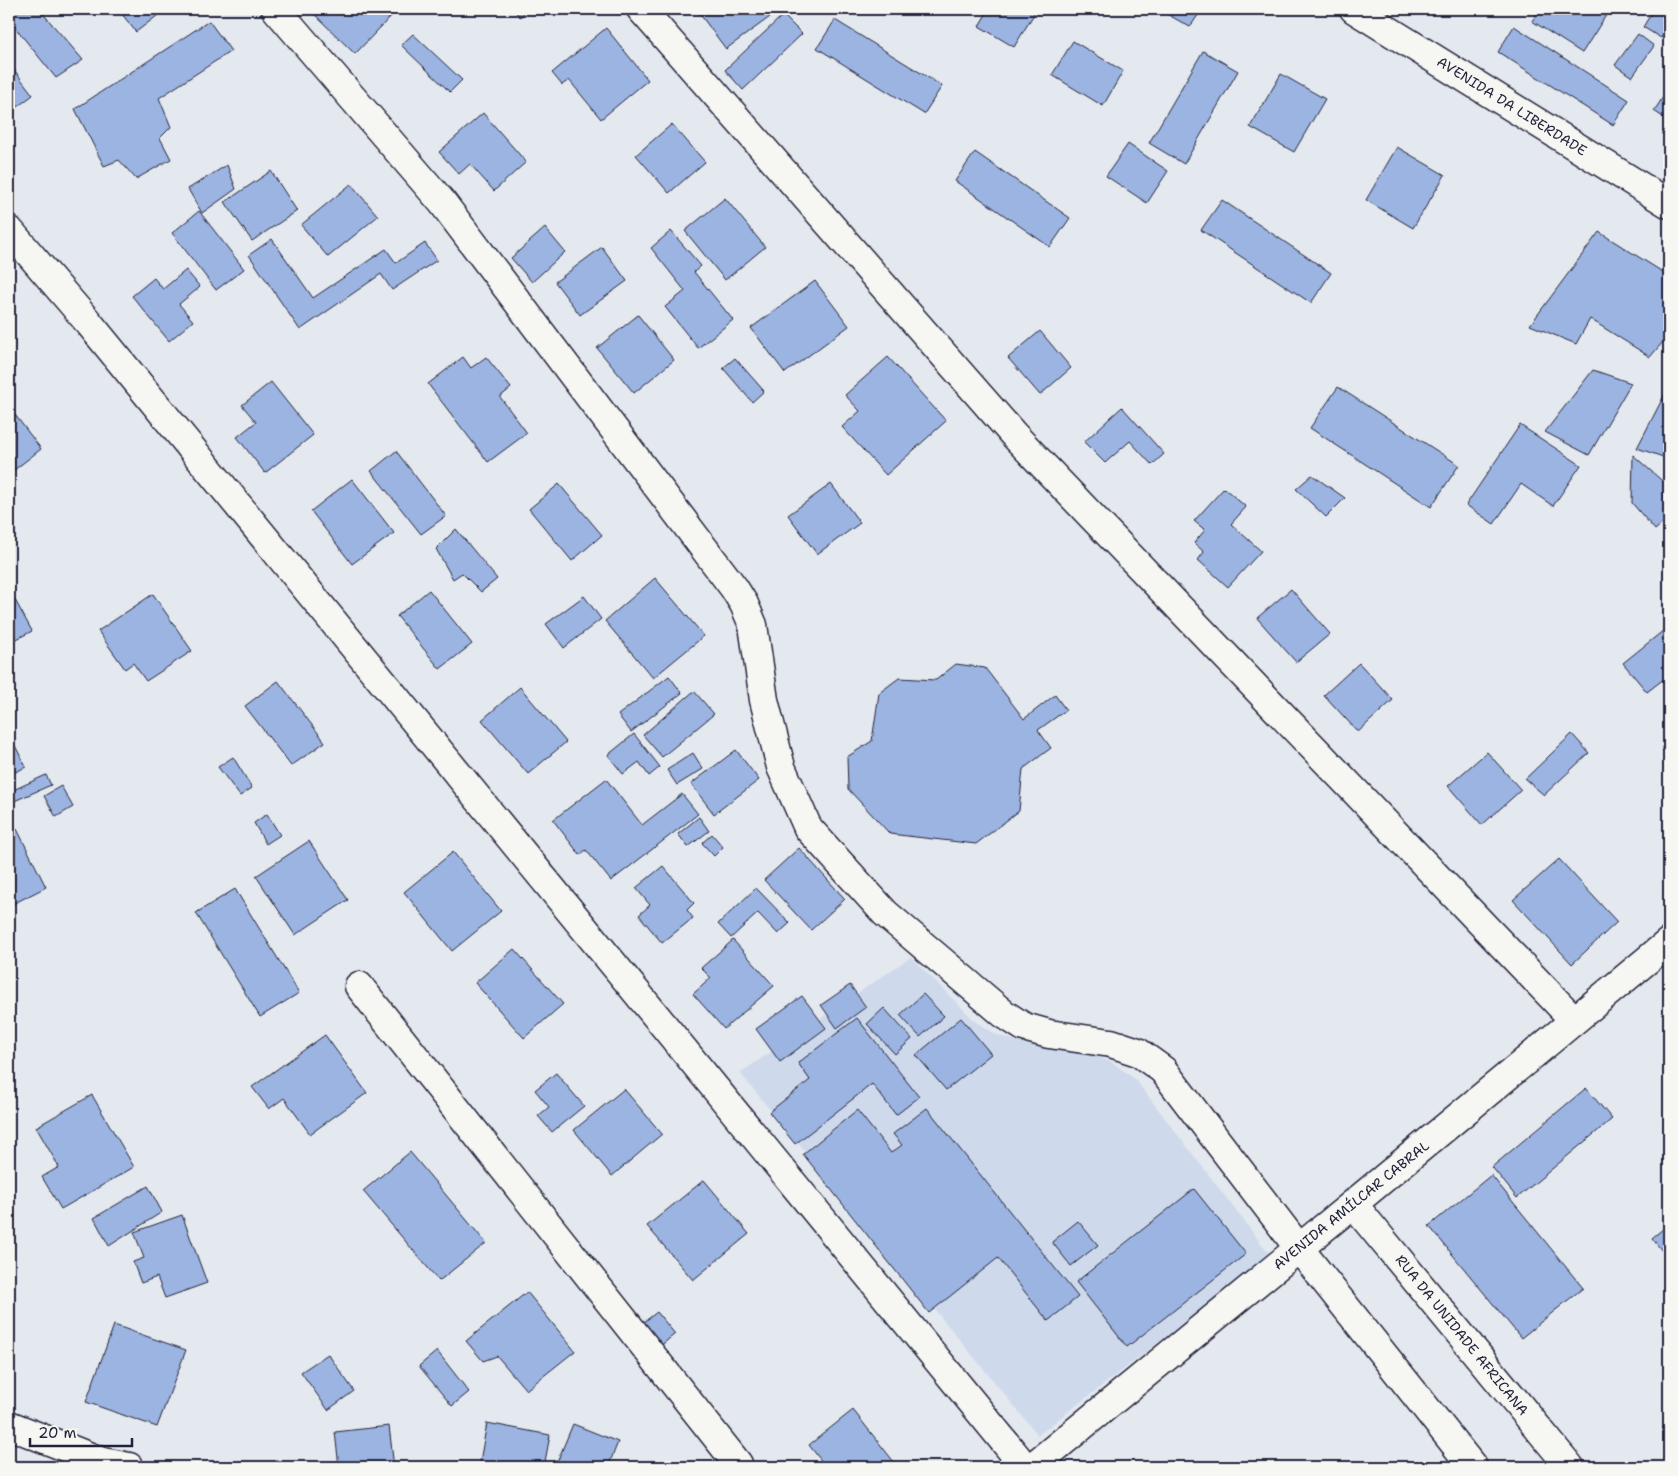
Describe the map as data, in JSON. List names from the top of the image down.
{
  "streets": {
    "street": ["AVENIDA DA LIBERDADE", "AVENIDA AMÍLCAR CABRAL", "RUA DA UNIDADE AFRICANA"]
  },
  "crossings": [
    ["AVENIDA AMÍLCAR CABRAL", "RUA DA UNIDADE AFRICANA"]
  ],
  "scale_bar": "20 m"
}
